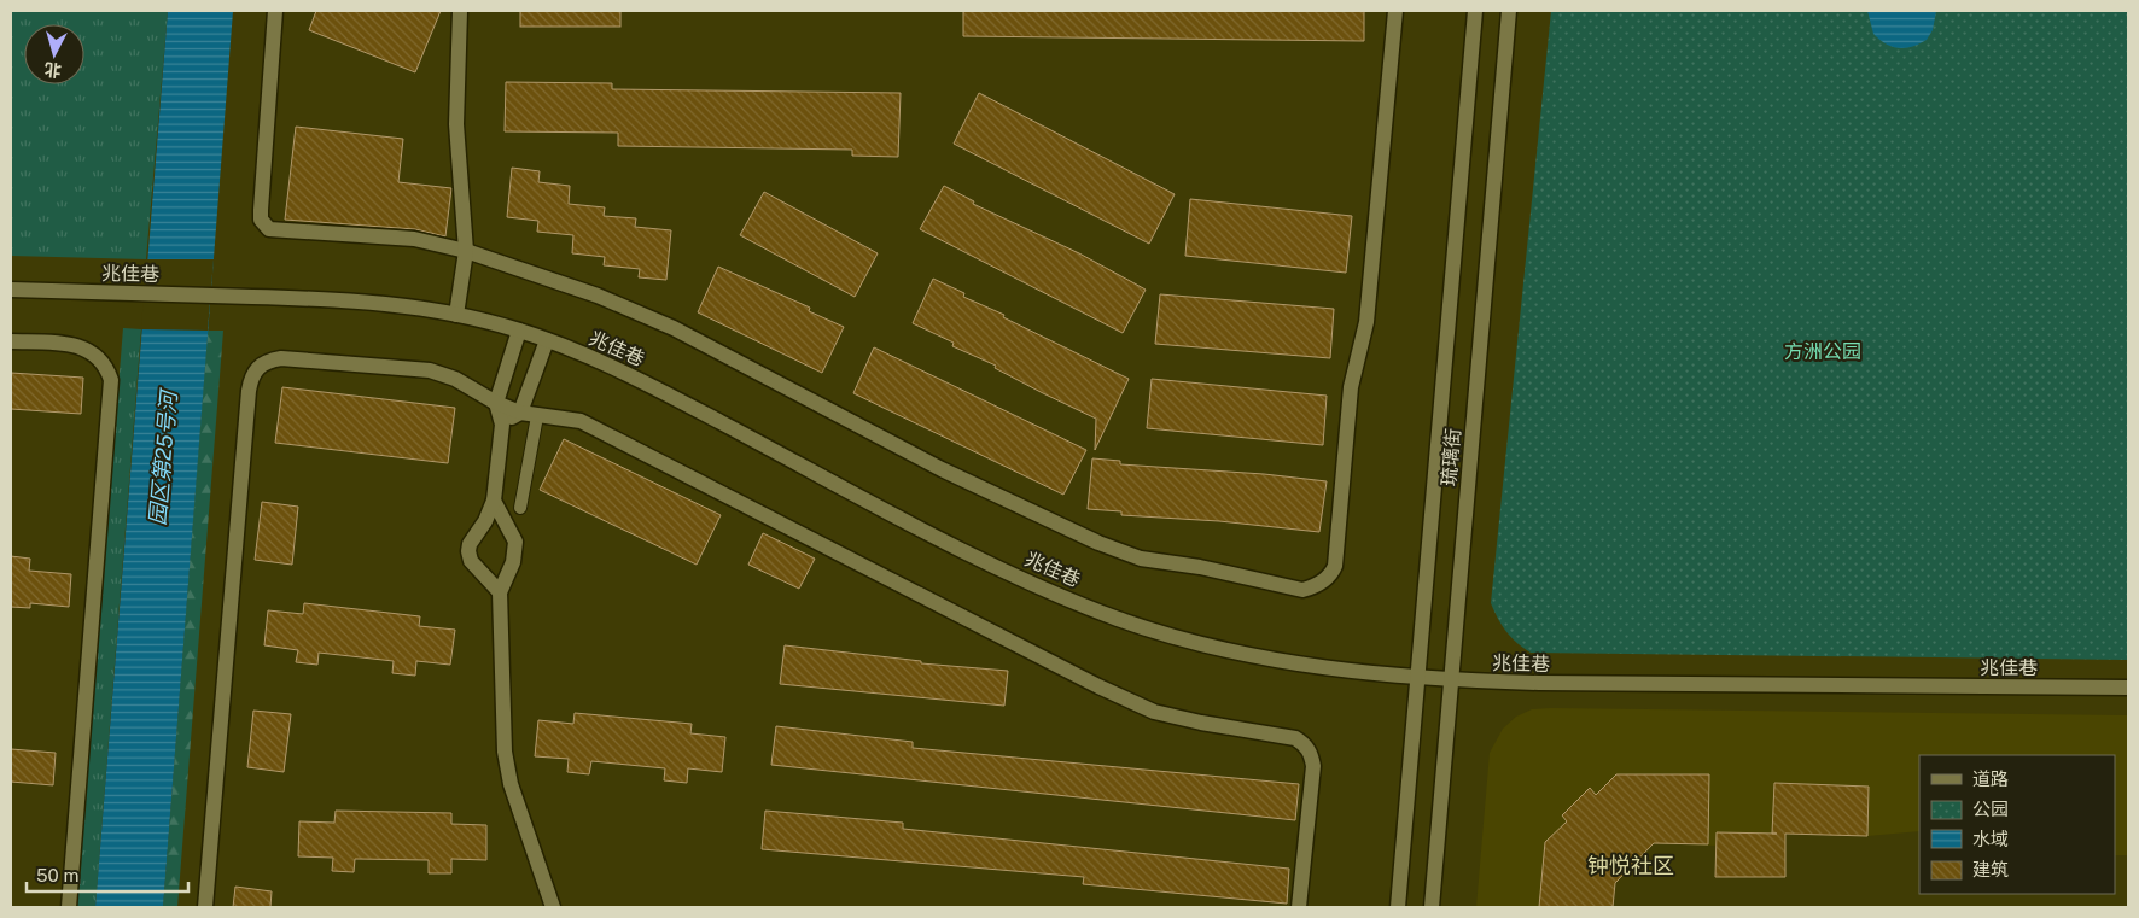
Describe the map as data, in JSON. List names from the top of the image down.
{
  "streets": {
    "street": ["兆佳巷", "琉璃街"]
  },
  "crossings": [
    ["兆佳巷", "琉璃街"]
  ],
  "districts": ["钟悦社区"],
  "water": ["园区第25号河"],
  "parks": ["方洲公园"],
  "legend": [
    "道路",
    "公园",
    "水域",
    "建筑"
  ],
  "scale_bar": "50 m",
  "north": "bottom"
}
